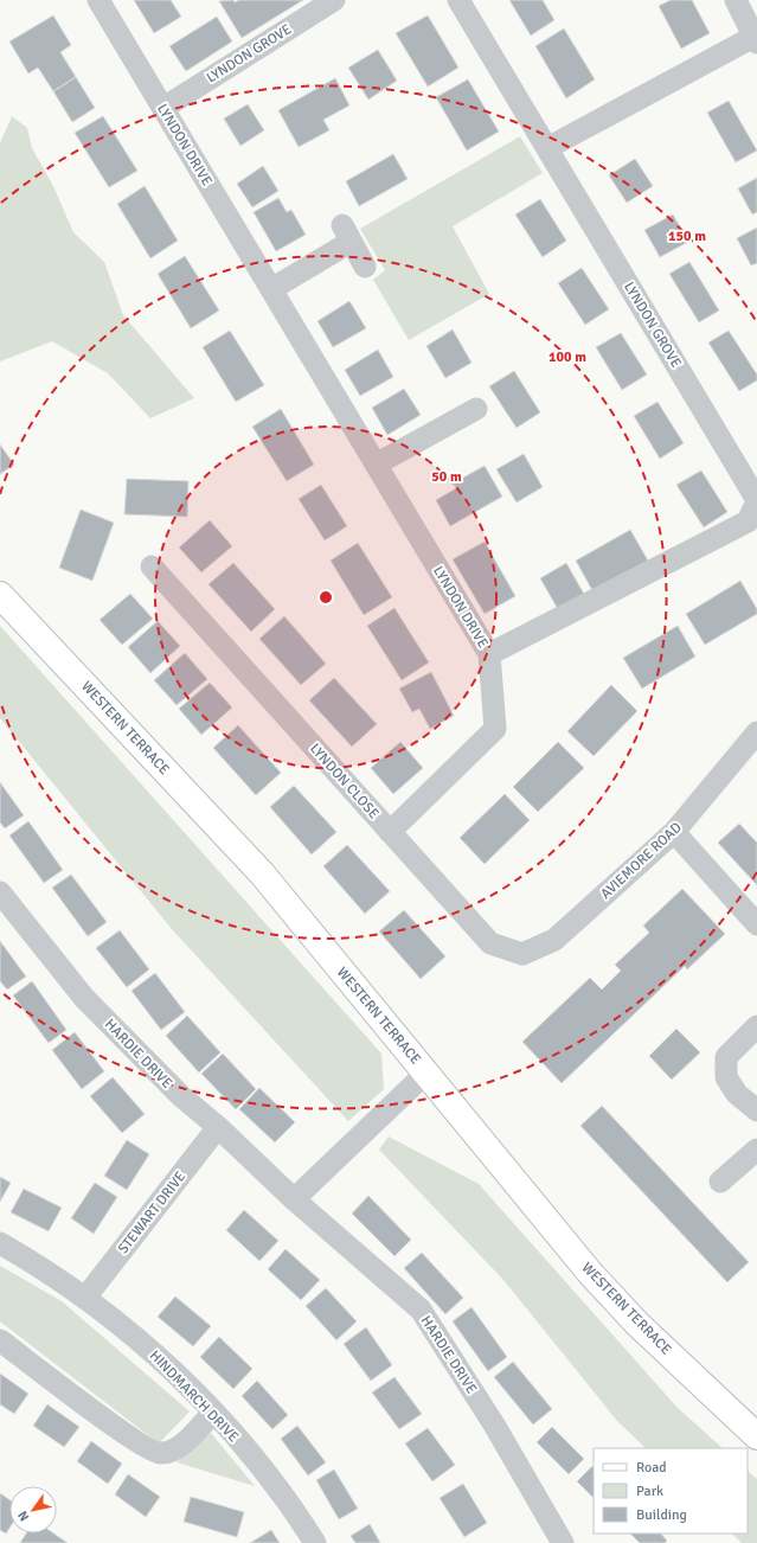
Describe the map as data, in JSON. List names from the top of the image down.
{
  "streets": {
    "main road": ["WESTERN TERRACE"],
    "street": [
      "LYNDON GROVE",
      "LYNDON DRIVE",
      "LYNDON CLOSE",
      "AVIEMORE ROAD",
      "HARDIE DRIVE",
      "STEWART DRIVE",
      "HINDMARCH DRIVE"
    ]
  },
  "crossings": [
    ["LYNDON GROVE", "LYNDON DRIVE"],
    ["LYNDON DRIVE", "LYNDON CLOSE"],
    ["LYNDON CLOSE", "AVIEMORE ROAD"],
    ["HARDIE DRIVE", "STEWART DRIVE"],
    ["STEWART DRIVE", "HINDMARCH DRIVE"]
  ],
  "legend": ["Road", "Park", "Building"],
  "north": "bottom left",
  "rings": ["150 m", "100 m", "50 m"]
}
